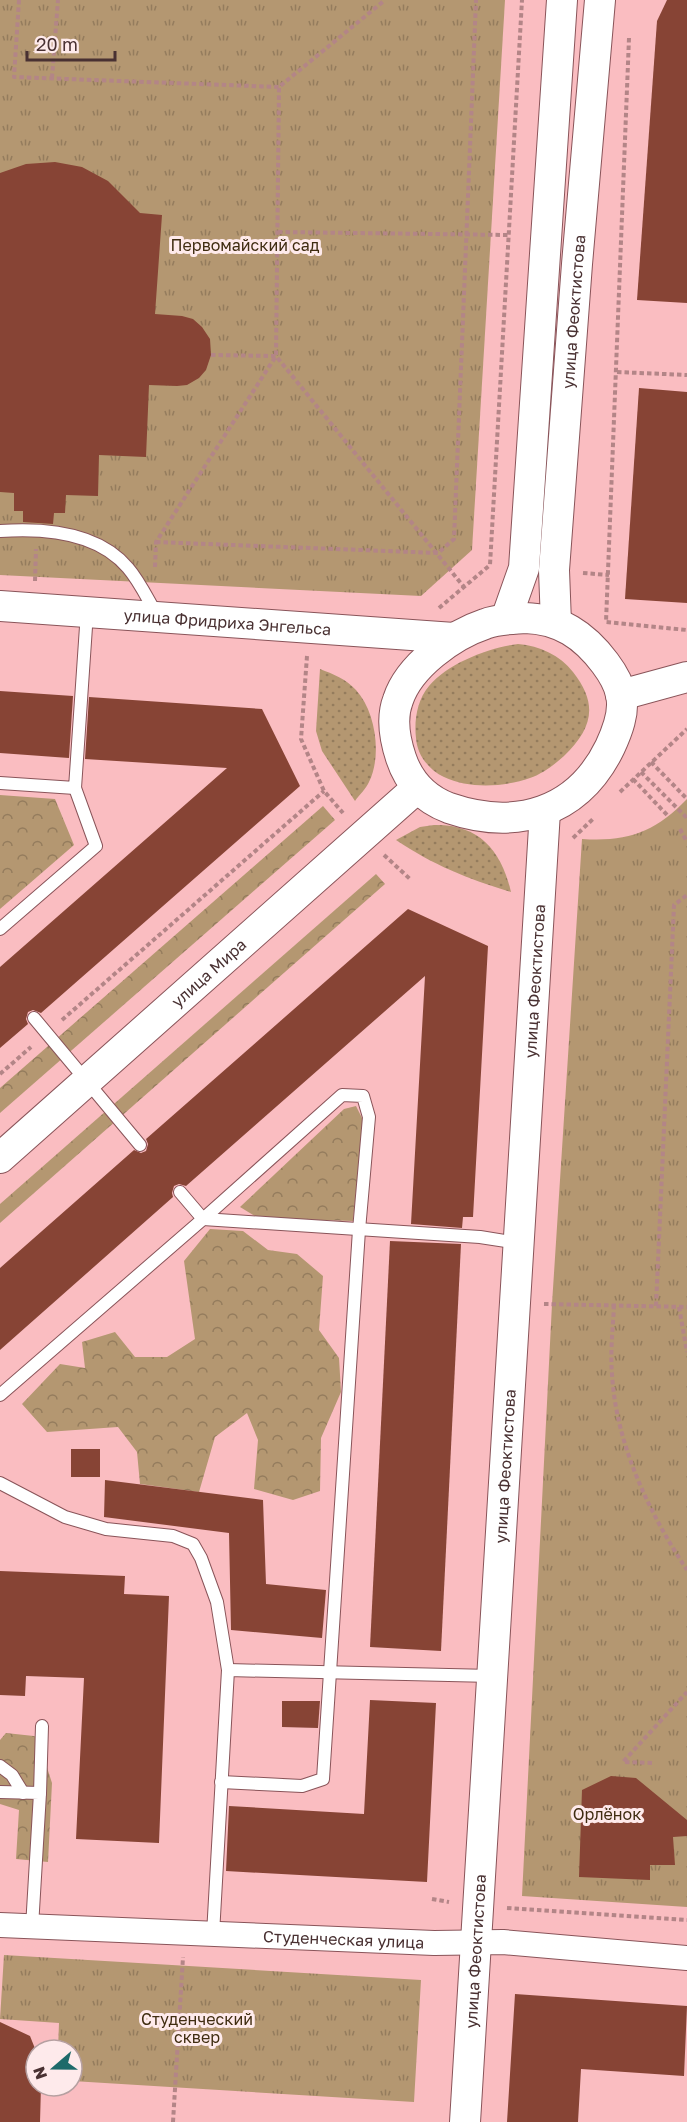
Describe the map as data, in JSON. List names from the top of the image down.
{
  "streets": {
    "street": [
      "улица Феоктистова",
      "улица Фридриха Энгельса",
      "улица Мира",
      "Студенческая улица"
    ]
  },
  "crossings": [
    ["улица Феоктистова", "улица Фридриха Энгельса"],
    ["улица Феоктистова", "улица Мира"],
    ["улица Феоктистова", "Студенческая улица"],
    ["улица Фридриха Энгельса", "улица Мира"]
  ],
  "parks": ["Первомайский сад", "Орлёнок", "Студенческий сквер"],
  "scale_bar": "20 m",
  "north": "left"
}
